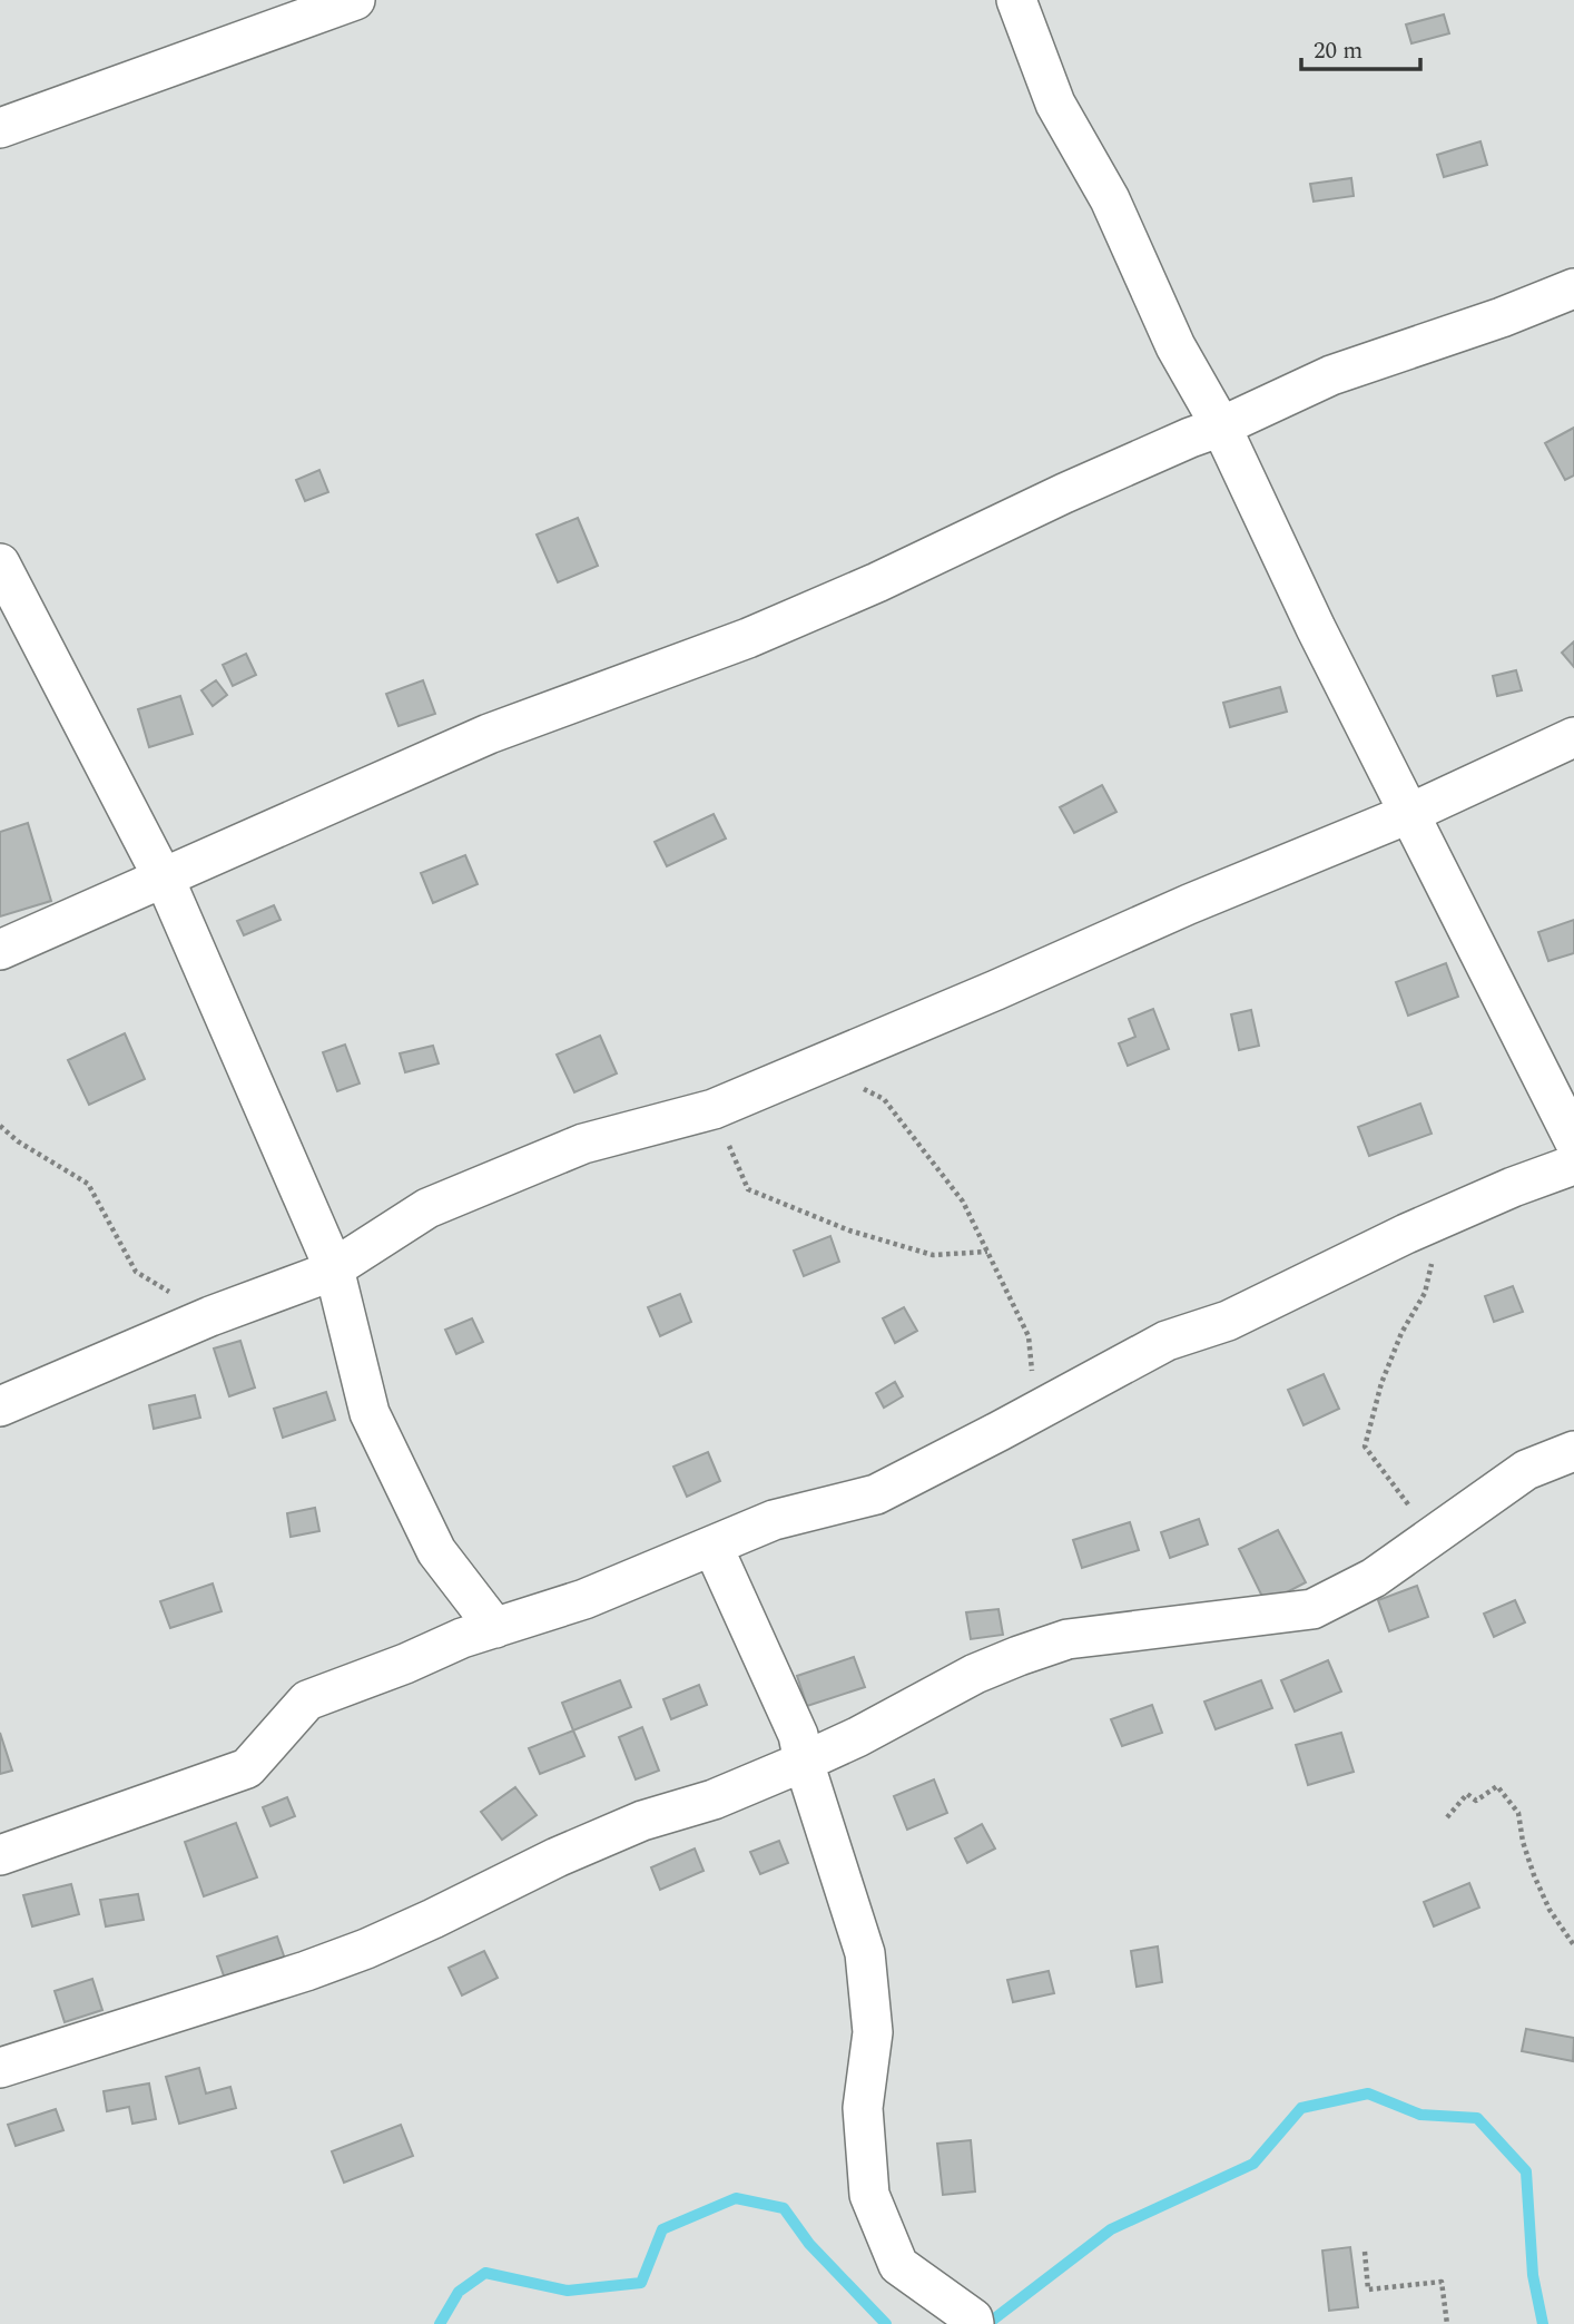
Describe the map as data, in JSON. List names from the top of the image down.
{
  "scale_bar": "20 m"
}
